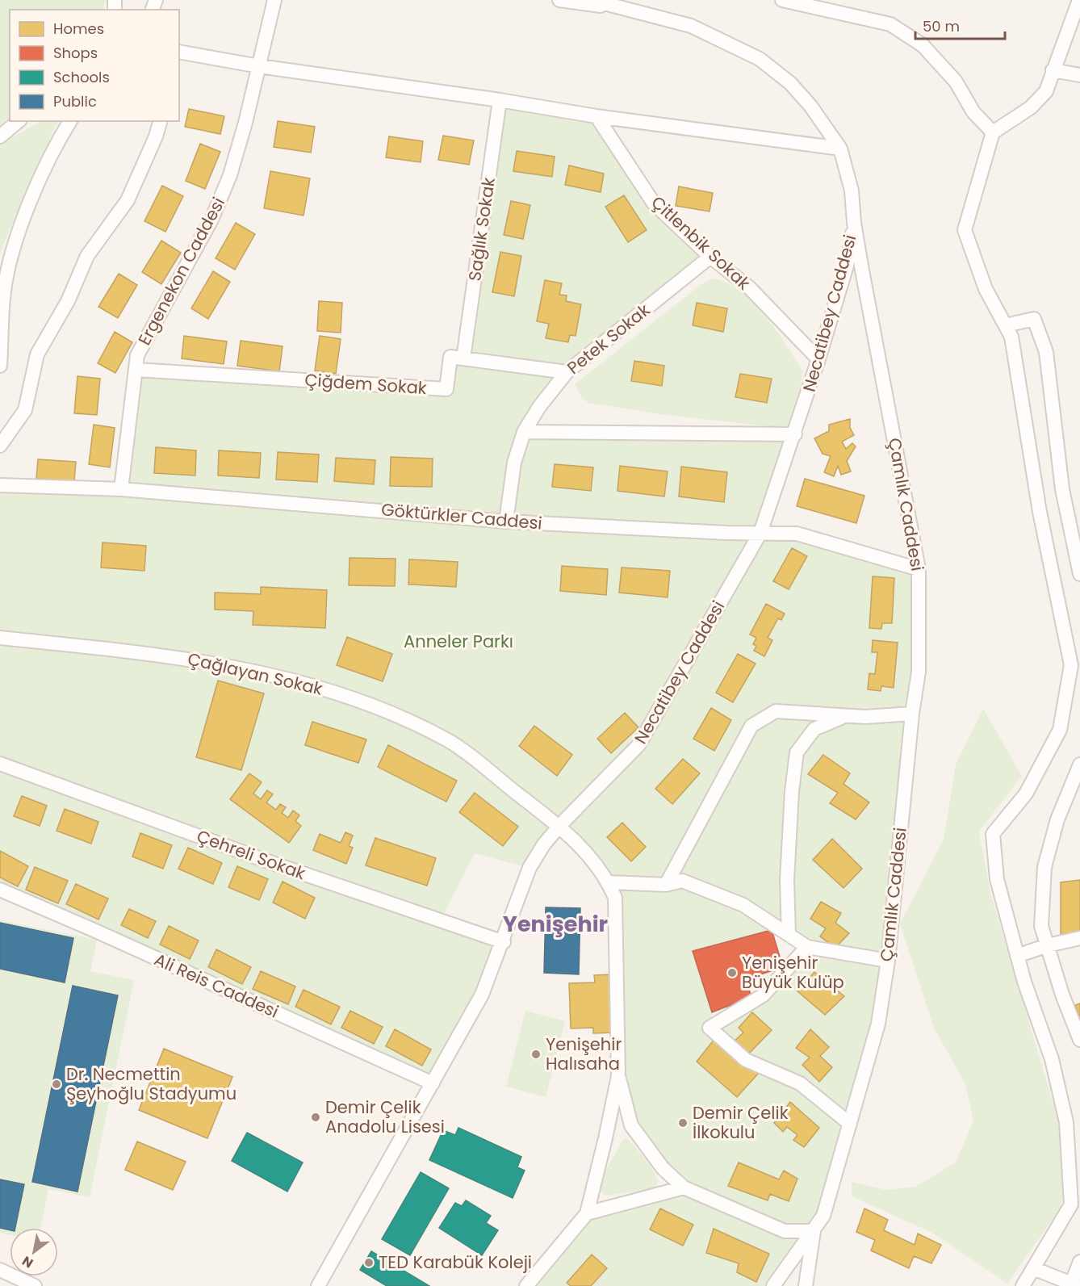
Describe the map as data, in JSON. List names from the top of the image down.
{
  "streets": {
    "street": [
      "Sağlık Sokak",
      "Çitlenbik Sokak",
      "Ergenekon Caddesi",
      "Necatibey Caddesi",
      "Petek Sokak",
      "Çiğdem Sokak",
      "Çamlık Caddesi",
      "Göktürkler Caddesi",
      "Çağlayan Sokak",
      "Çehreli Sokak",
      "Ali Reis Caddesi"
    ]
  },
  "crossings": [
    ["Sağlık Sokak", "Çiğdem Sokak"],
    ["Çitlenbik Sokak", "Necatibey Caddesi"],
    ["Çitlenbik Sokak", "Petek Sokak"],
    ["Ergenekon Caddesi", "Çiğdem Sokak"],
    ["Ergenekon Caddesi", "Göktürkler Caddesi"],
    ["Necatibey Caddesi", "Çamlık Caddesi"],
    ["Necatibey Caddesi", "Göktürkler Caddesi"],
    ["Necatibey Caddesi", "Çağlayan Sokak"],
    ["Necatibey Caddesi", "Çehreli Sokak"],
    ["Necatibey Caddesi", "Ali Reis Caddesi"],
    ["Petek Sokak", "Göktürkler Caddesi"],
    ["Çamlık Caddesi", "Göktürkler Caddesi"]
  ],
  "districts": ["Yenişehir"],
  "parks": ["Anneler Parkı"],
  "places": [
    "Yenişehir Büyük Kulüp",
    "Yenişehir Halısaha",
    "Dr. Necmettin Şeyhoğlu Stadyumu",
    "Demir Çelik Anadolu Lisesi",
    "Demir Çelik İlkokulu",
    "TED Karabük Koleji"
  ],
  "legend": [
    "Homes",
    "Shops",
    "Schools",
    "Public"
  ],
  "scale_bar": "50 m",
  "north": "bottom left"
}
